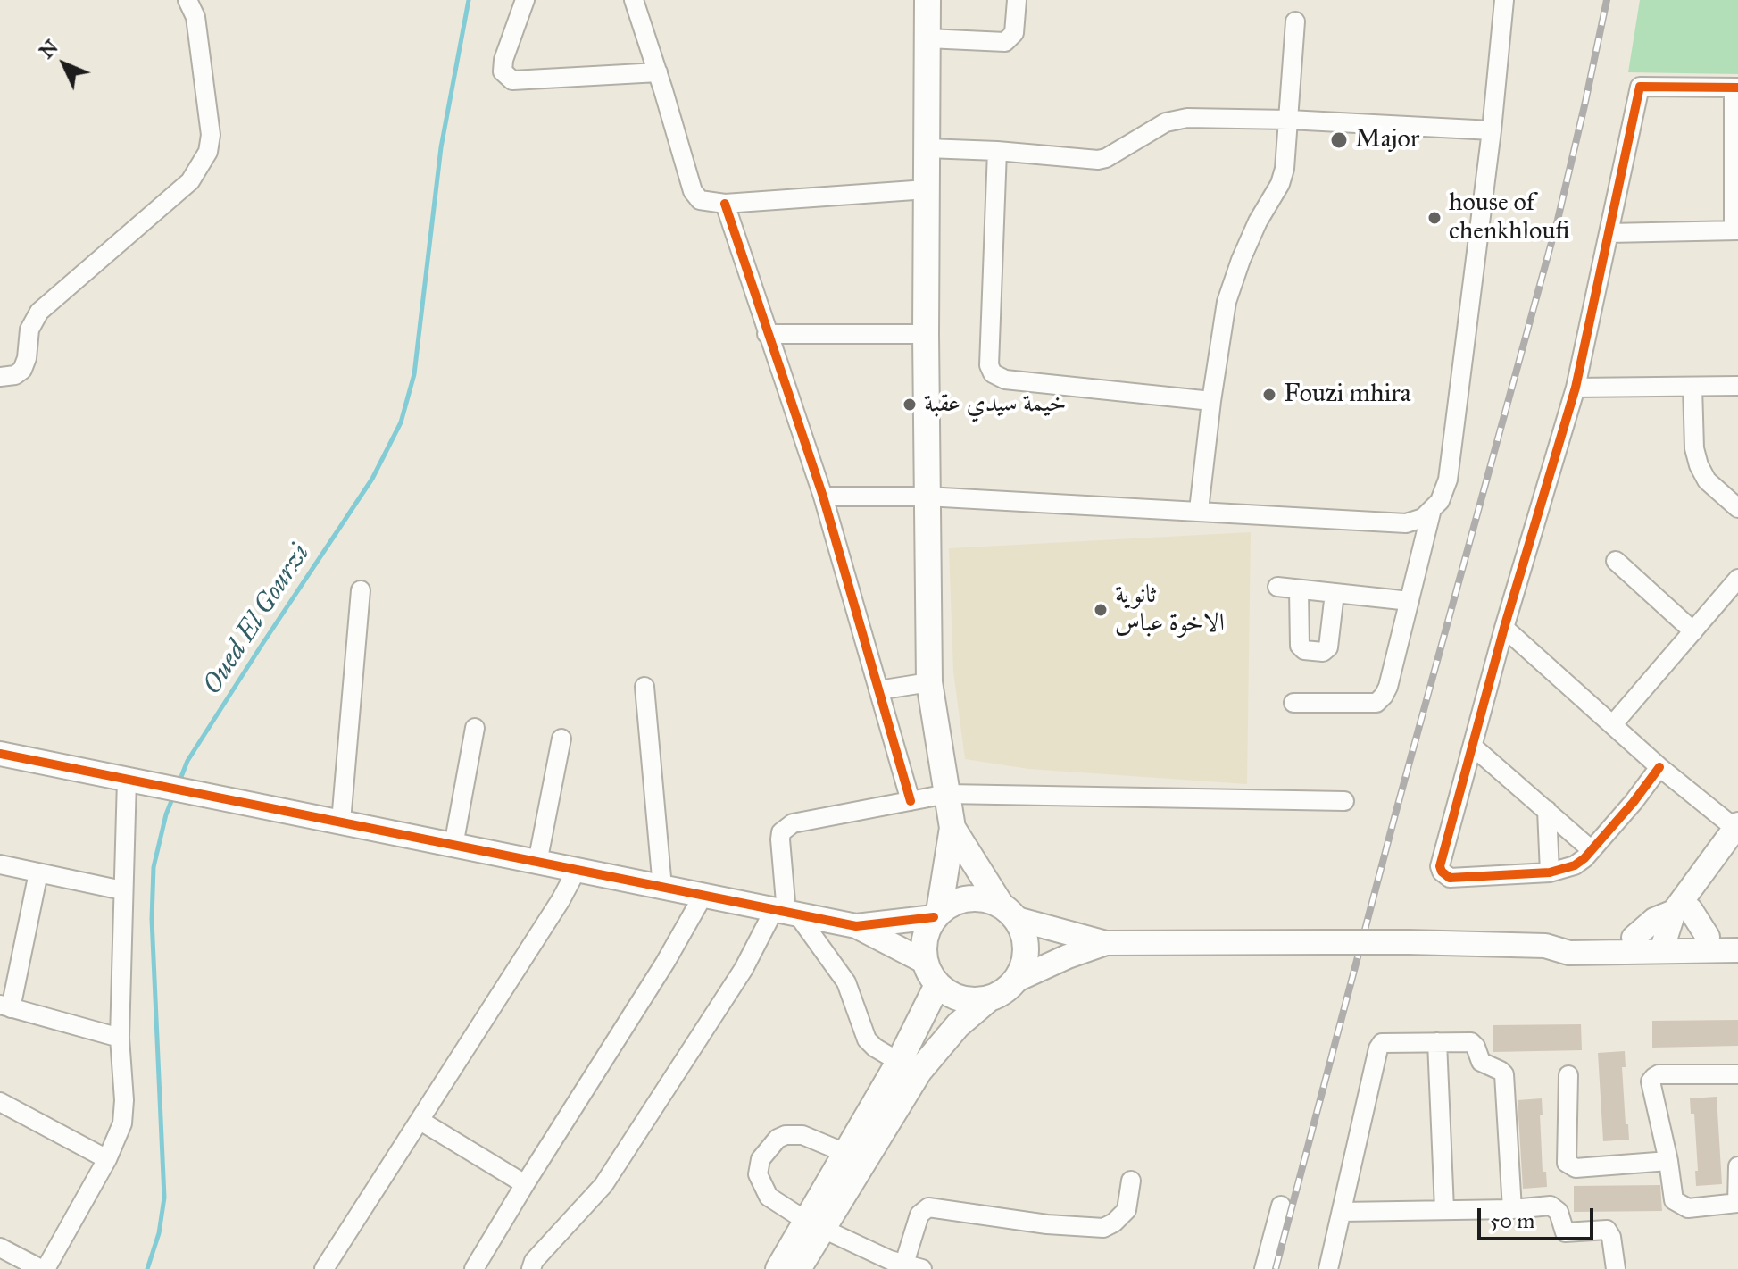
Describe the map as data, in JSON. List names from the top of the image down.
{
  "water": ["Oued El Gourzi"],
  "places": [
    "Major",
    "house of chenkhloufi",
    "Fouzi mhira",
    "خيمة سيدي عقبة",
    "ثانوية الاخوة عباس"
  ],
  "scale_bar": "50 m",
  "north": "top left"
}
